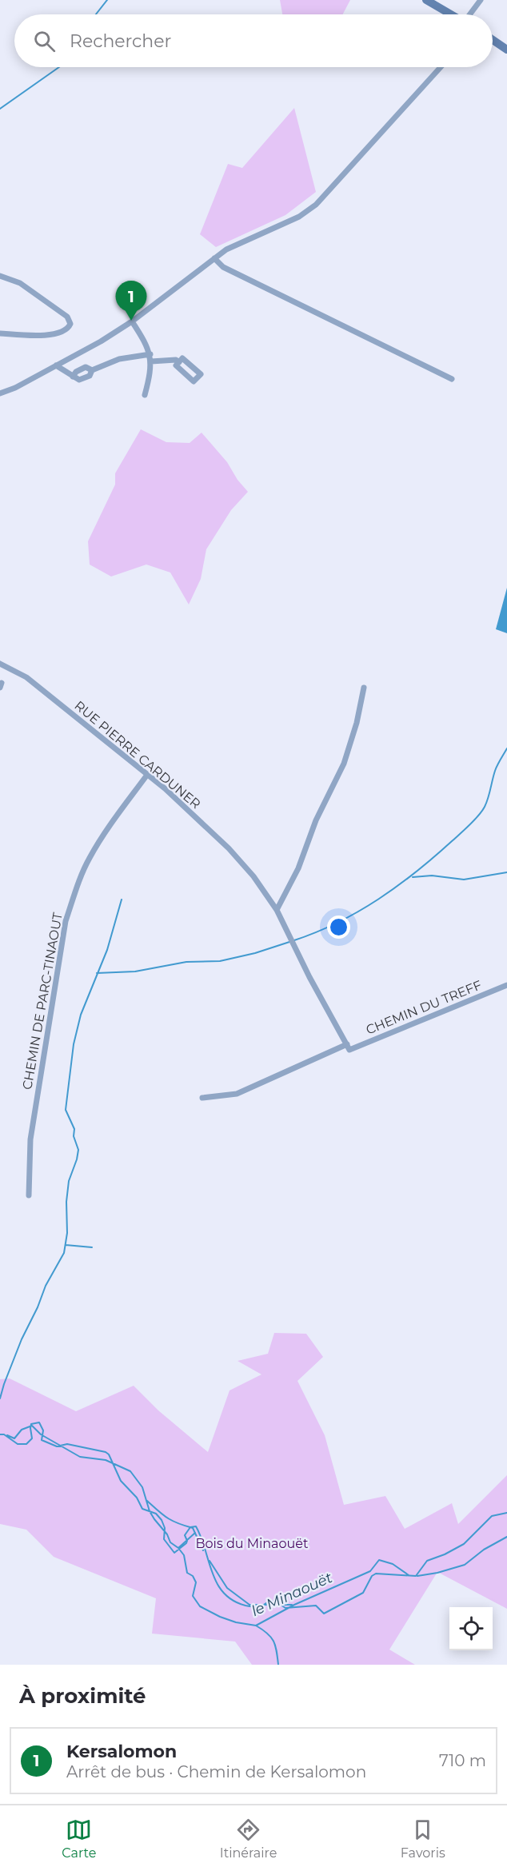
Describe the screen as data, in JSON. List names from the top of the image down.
{
  "streets": {
    "street": ["RUE PIERRE CARDUNER", "CHEMIN DE PARC-TINAOUT", "CHEMIN DU TREFF"]
  },
  "crossings": [
    ["RUE PIERRE CARDUNER", "CHEMIN DE PARC-TINAOUT"],
    ["RUE PIERRE CARDUNER", "CHEMIN DU TREFF"]
  ],
  "water": ["le Minaouët"],
  "parks": ["Bois du Minaouët"],
  "page": {
    "search": "Rechercher",
    "pins": "1",
    "heading": "À proximité",
    "list": [
      {
        "mark": "1",
        "name": "Kersalomon",
        "note": "Arrêt de bus · Chemin de Kersalomon",
        "value": "710 m"
      }
    ],
    "nav": ["Carte", "Itinéraire", "Favoris"]
  }
}
